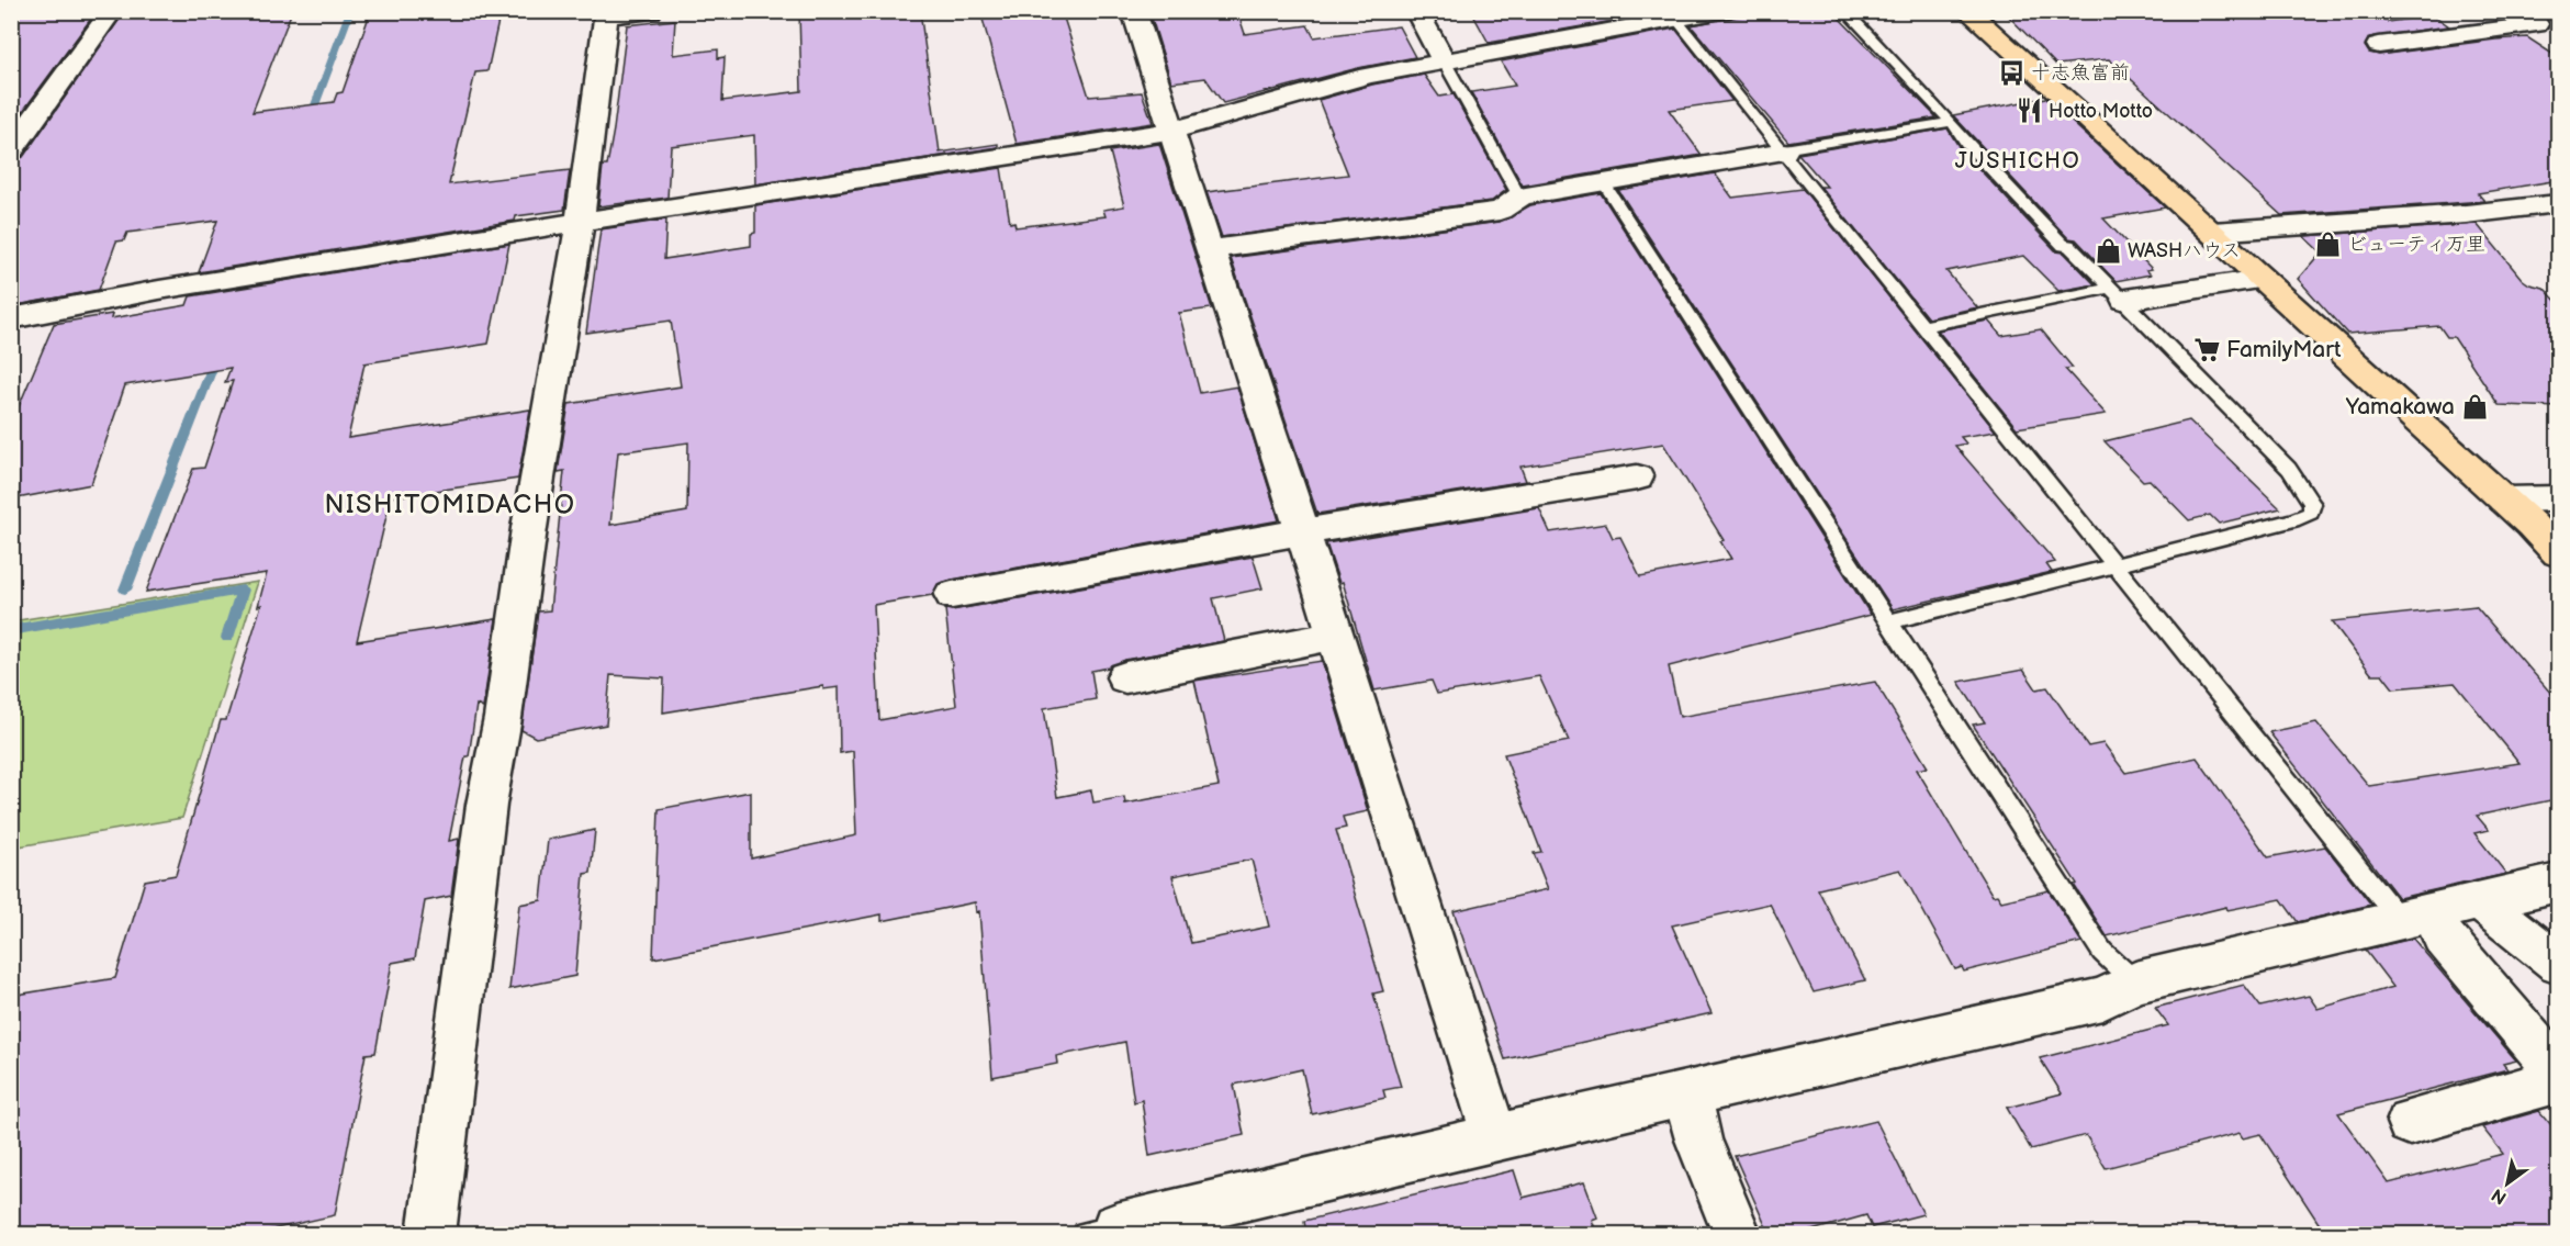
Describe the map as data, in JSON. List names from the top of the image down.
{
  "districts": ["JUSHICHO", "NISHITOMIDACHO"],
  "places": {
    "bus stop": ["十志魚富前"],
    "restaurant": ["Hotto Motto"],
    "shop": ["ビューティ万里", "WASHハウス", "Yamakawa"],
    "supermarket": ["FamilyMart"]
  },
  "north": "bottom left"
}
